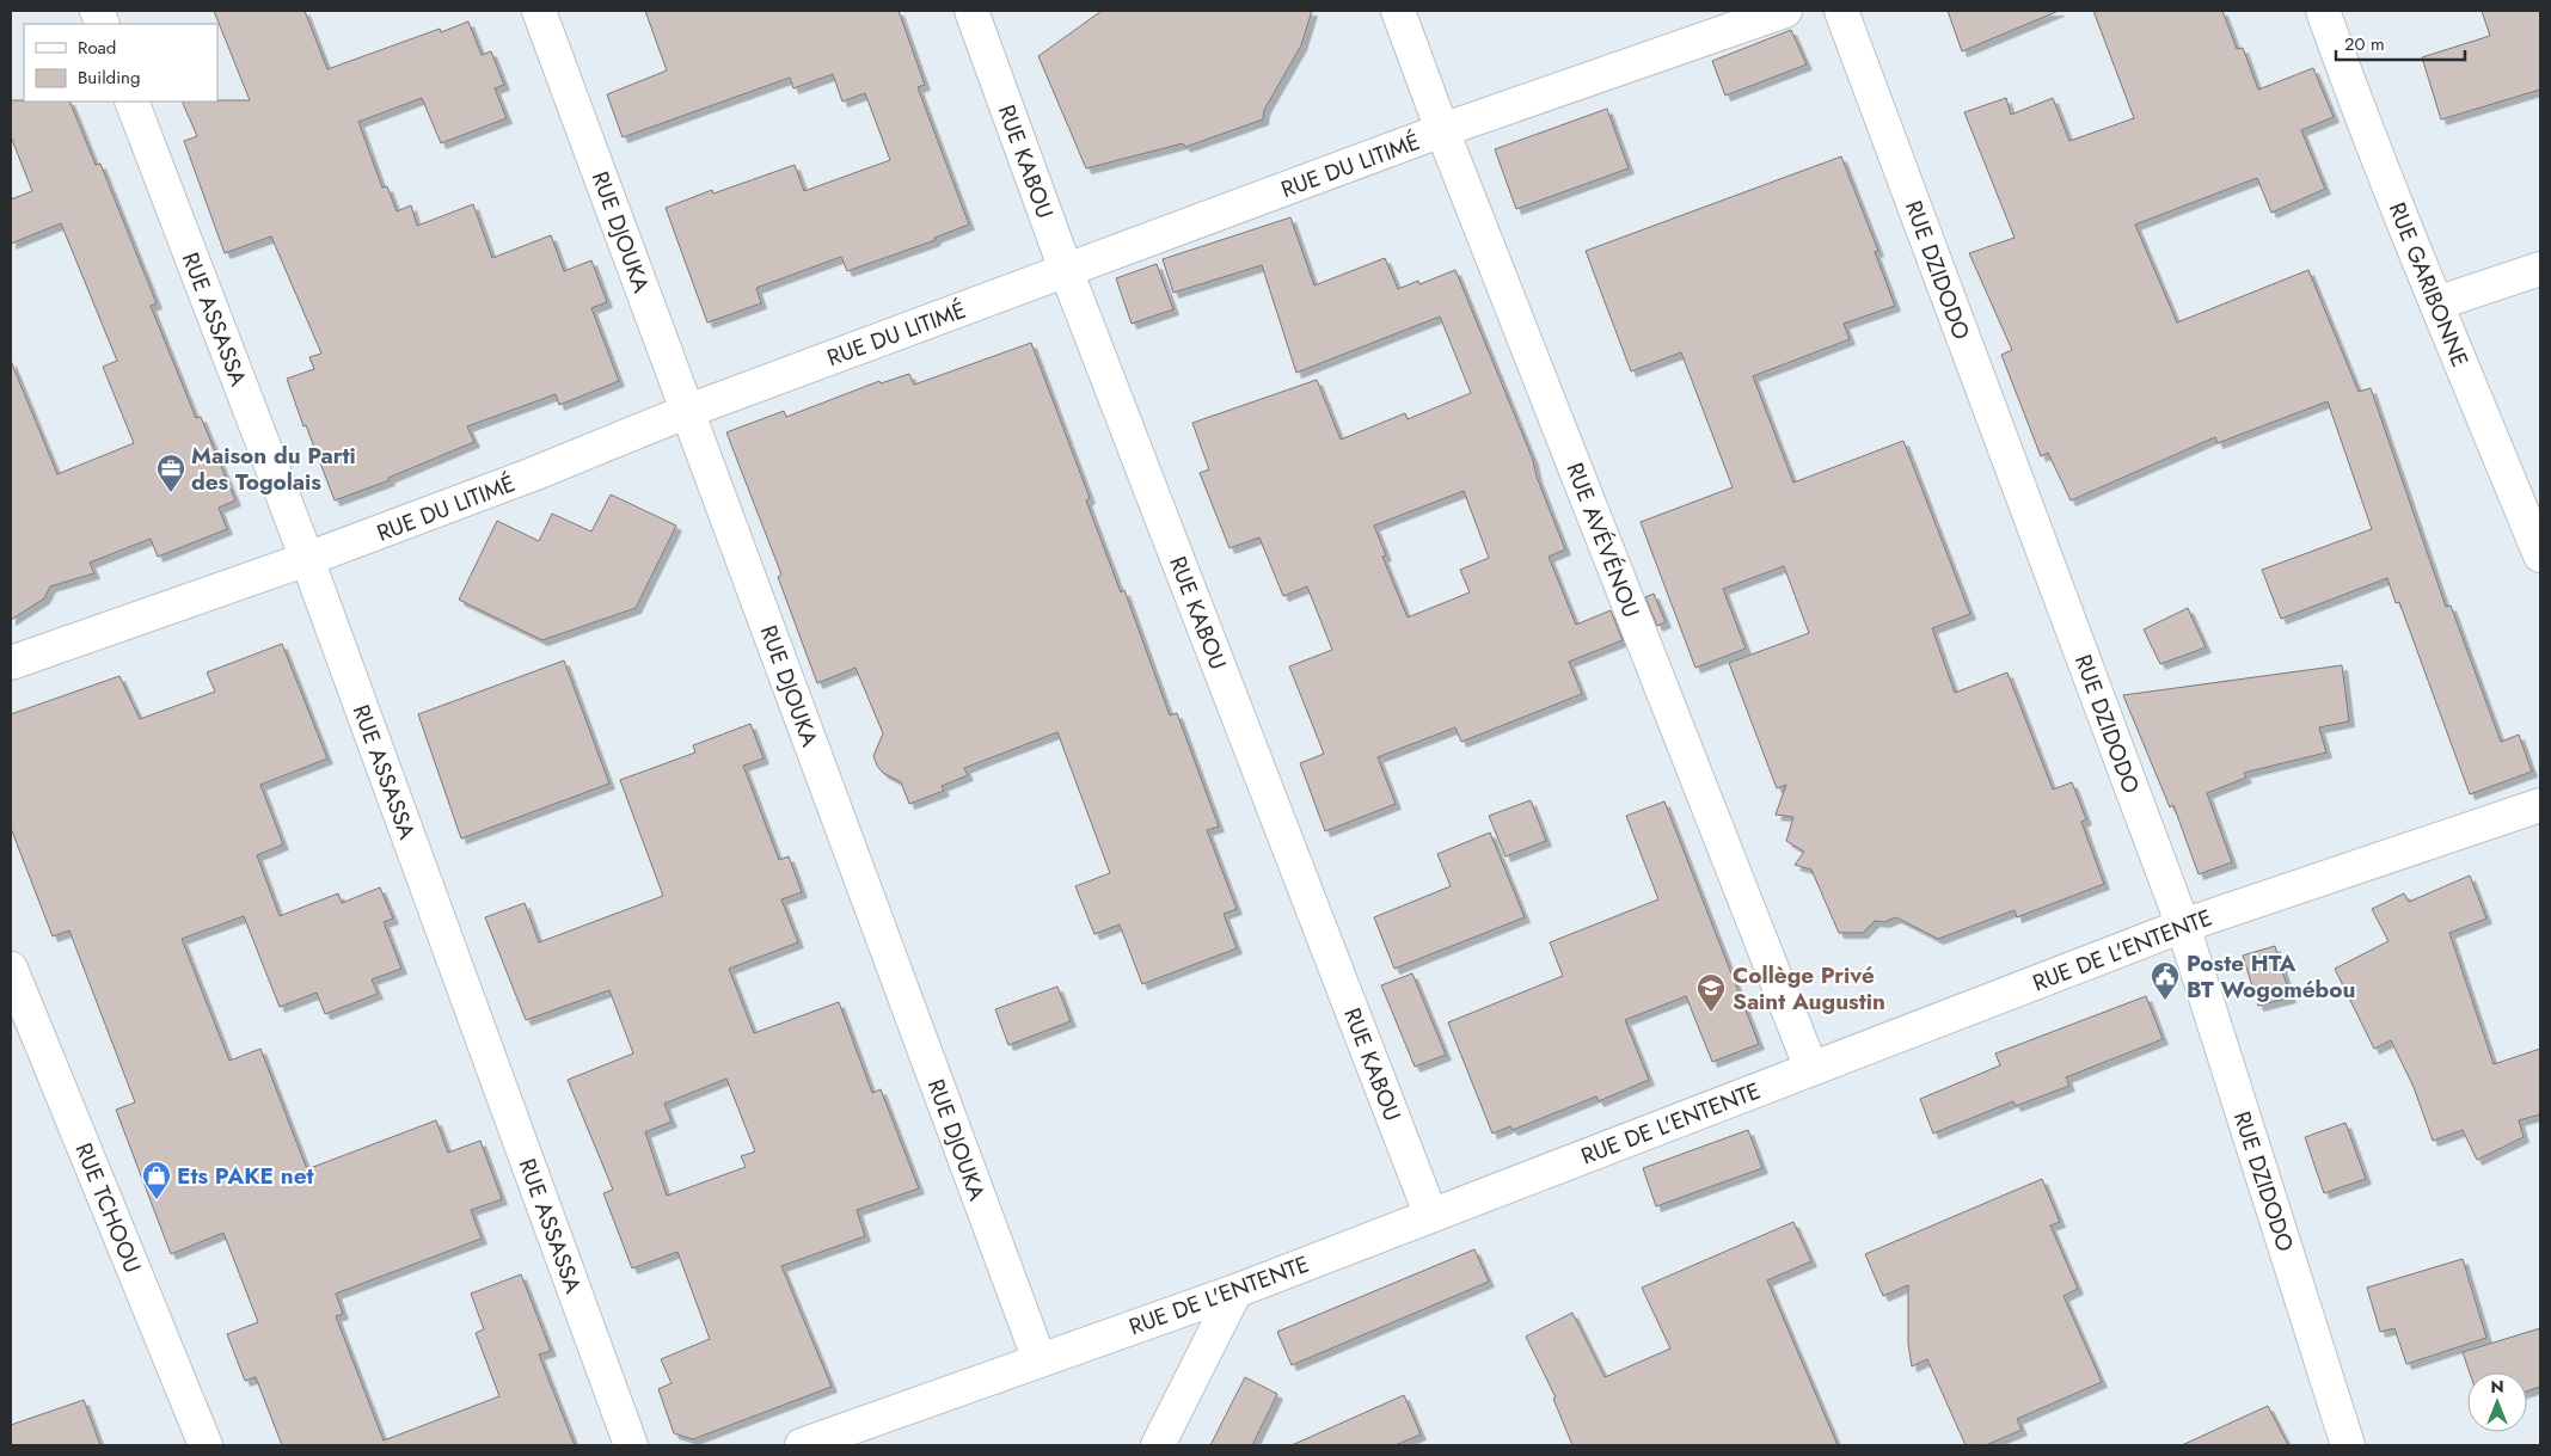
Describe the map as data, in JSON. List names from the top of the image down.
{
  "streets": {
    "street": [
      "RUE KABOU",
      "RUE DU LITIMÉ",
      "RUE DJOUKA",
      "RUE DZIDODO",
      "RUE GARIBONNE",
      "RUE ASSASSA",
      "RUE AVÉVÉNOU",
      "RUE DE L'ENTENTE",
      "RUE TCHOOU"
    ]
  },
  "crossings": [
    ["RUE KABOU", "RUE DU LITIMÉ"],
    ["RUE KABOU", "RUE DE L'ENTENTE"],
    ["RUE DU LITIMÉ", "RUE DJOUKA"],
    ["RUE DU LITIMÉ", "RUE ASSASSA"],
    ["RUE DU LITIMÉ", "RUE AVÉVÉNOU"],
    ["RUE DJOUKA", "RUE DE L'ENTENTE"],
    ["RUE DZIDODO", "RUE DE L'ENTENTE"],
    ["RUE AVÉVÉNOU", "RUE DE L'ENTENTE"]
  ],
  "places": {
    "office": ["Maison du Parti des Togolais"],
    "public building": ["Poste HTA BT Wogomébou"],
    "school or university": ["Collège Privé Saint Augustin"],
    "shop": ["Ets PAKE net"]
  },
  "legend": ["Road", "Building"],
  "scale_bar": "20 m",
  "north": "top"
}
